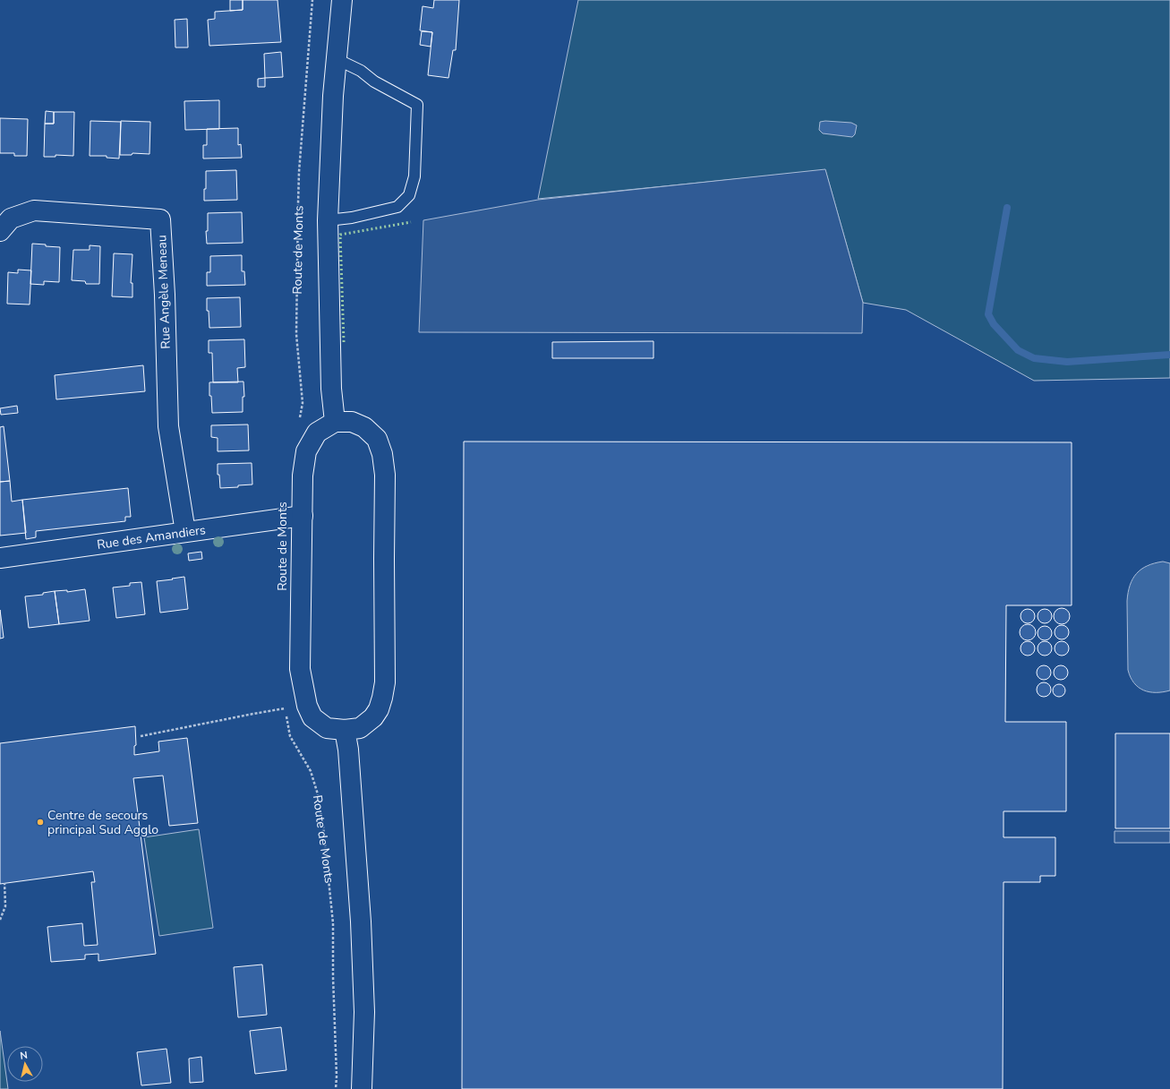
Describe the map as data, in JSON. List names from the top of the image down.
{
  "streets": {
    "main road": ["Route de Monts", "Rue Angèle Meneau", "Rue des Amandiers"]
  },
  "crossings": [
    ["Route de Monts", "Rue des Amandiers"],
    ["Rue Angèle Meneau", "Rue des Amandiers"]
  ],
  "places": ["Centre de secours principal Sud Agglo"],
  "north": "top"
}
